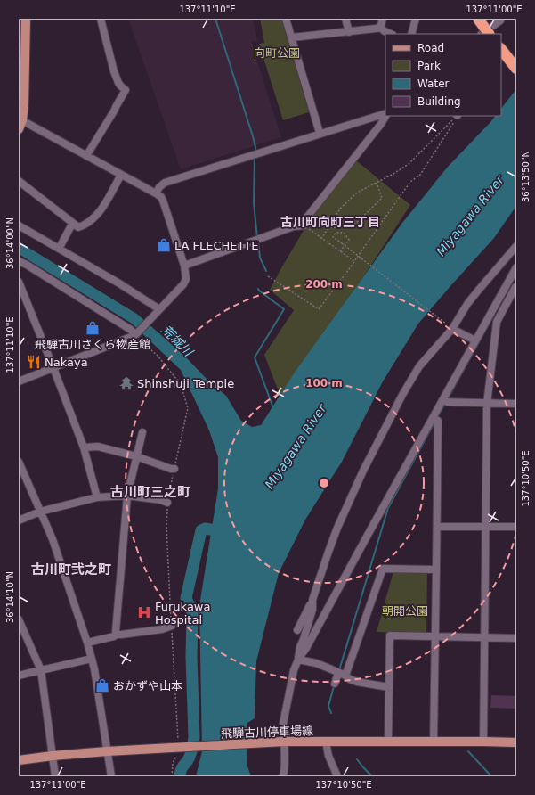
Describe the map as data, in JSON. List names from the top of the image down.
{
  "streets": {
    "main road": ["飛騨古川停車場線"]
  },
  "districts": ["古川町向町三丁目", "古川町三之町", "古川町弐之町"],
  "water": ["Miyagawa River", "荒城川"],
  "parks": ["向町公園", "朝開公園"],
  "places": {
    "shop": ["LA FLECHETTE", "飛騨古川さくら物産館", "おかずや山本"],
    "restaurant": ["Nakaya"],
    "temple": ["Shinshuji Temple"],
    "hospital": ["Furukawa Hospital"]
  },
  "legend": [
    "Road",
    "Park",
    "Water",
    "Building"
  ],
  "coordinates": [
    "137°11'10\"E",
    "137°11'00\"E",
    "36°13'50\"N",
    "36°14'00\"N",
    "137°10'50\"E",
    "36°14'10\"N"
  ],
  "rings": ["200 m", "100 m"]
}
